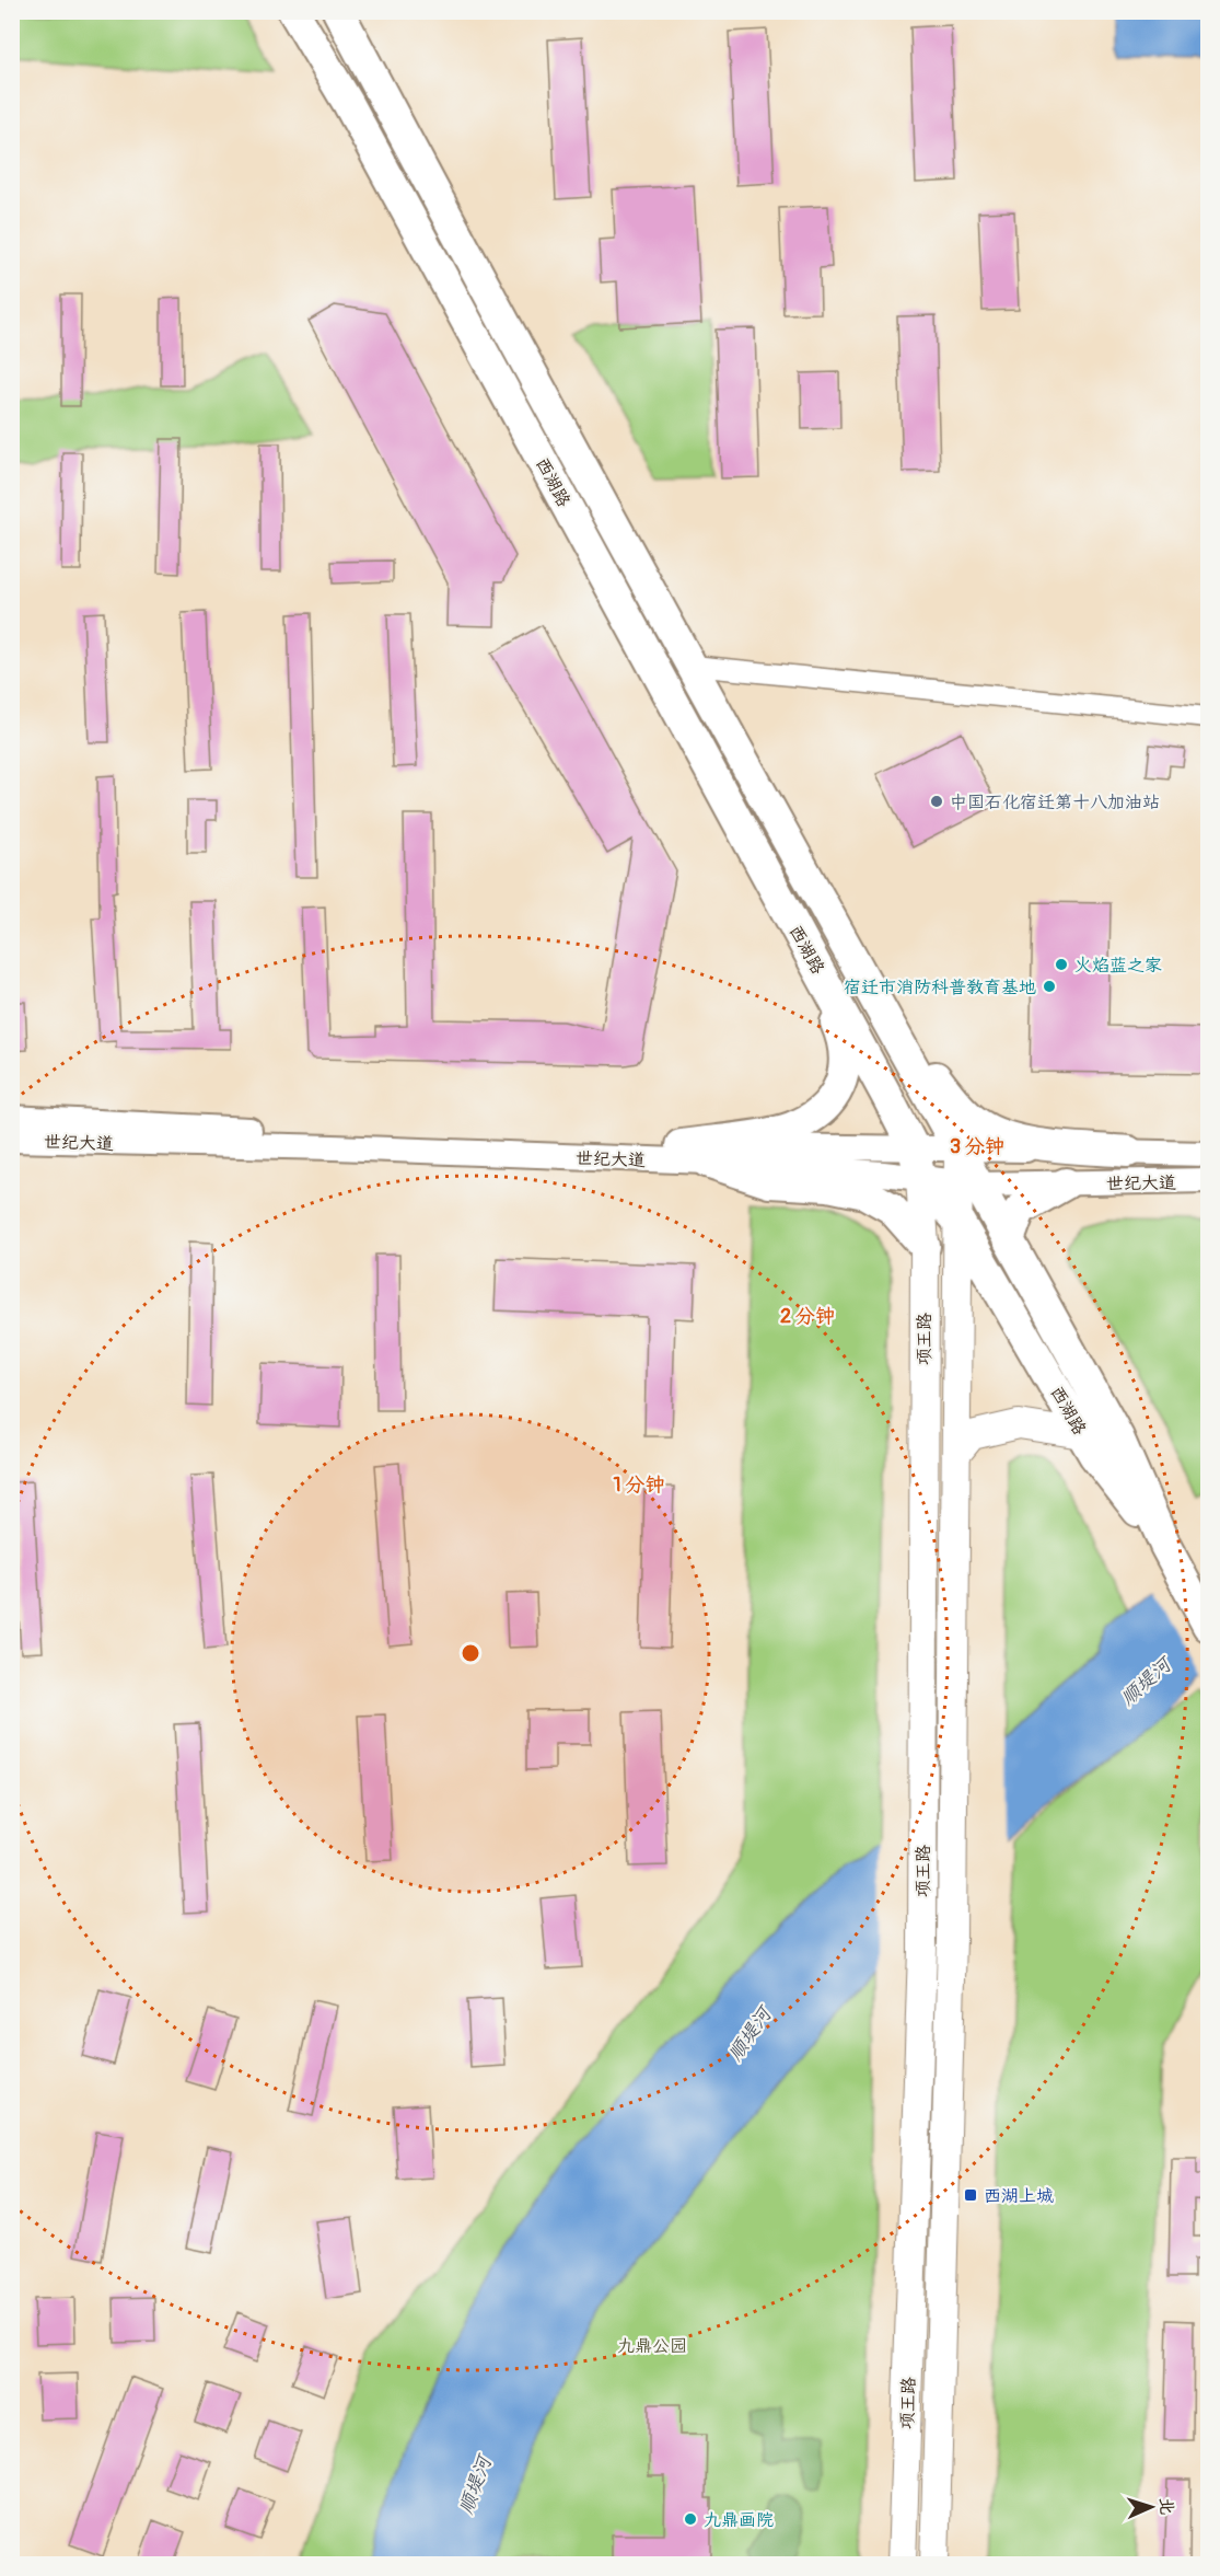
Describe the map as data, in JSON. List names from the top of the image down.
{
  "streets": {
    "main road": ["西湖路", "项王路"],
    "street": ["世纪大道"]
  },
  "crossings": [
    ["西湖路", "世纪大道"],
    ["西湖路", "项王路"],
    ["世纪大道", "项王路"]
  ],
  "water": ["顺堤河"],
  "parks": ["九鼎公园"],
  "places": {
    "other": [
      "中国石化宿迁第十八加油站",
      "火焰蓝之家",
      "宿迁市消防科普教育基地",
      "九鼎画院"
    ],
    "transit": ["西湖上城"]
  },
  "north": "right",
  "rings": ["3 分钟", "2 分钟", "1 分钟"]
}
